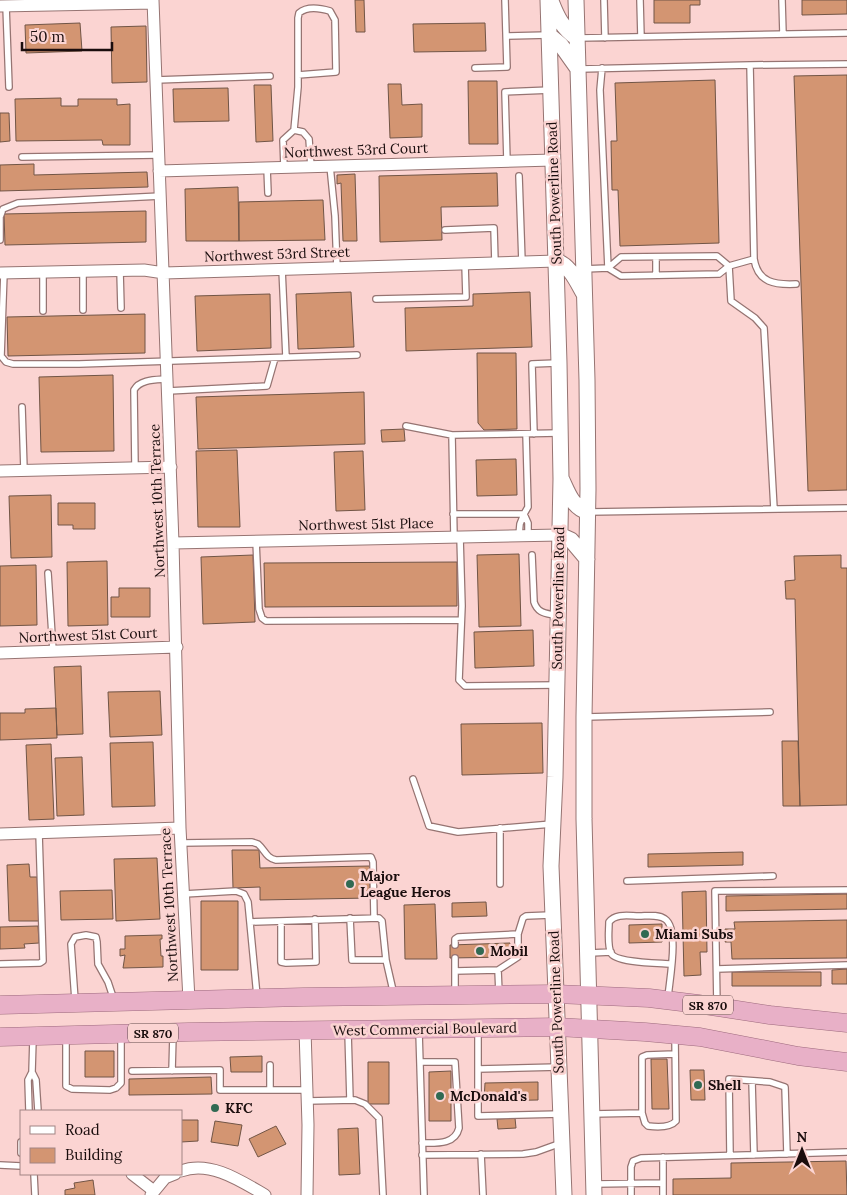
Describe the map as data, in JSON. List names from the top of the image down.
{
  "streets": {
    "highway": ["SR 870", "West Commercial Boulevard"],
    "main road": ["South Powerline Road"],
    "street": [
      "Northwest 53rd Court",
      "Northwest 53rd Street",
      "Northwest 10th Terrace",
      "Northwest 51st Place",
      "Northwest 51st Court"
    ]
  },
  "crossings": [
    ["Northwest 53rd Court", "South Powerline Road"],
    ["Northwest 53rd Court", "Northwest 10th Terrace"],
    ["South Powerline Road", "Northwest 53rd Street"],
    ["South Powerline Road", "Northwest 51st Place"],
    ["South Powerline Road", "SR 870"],
    ["South Powerline Road", "West Commercial Boulevard"],
    ["Northwest 53rd Street", "Northwest 10th Terrace"],
    ["Northwest 10th Terrace", "Northwest 51st Place"],
    ["Northwest 10th Terrace", "Northwest 51st Court"],
    ["Northwest 10th Terrace", "SR 870"]
  ],
  "places": [
    "Major League Heros",
    "Miami Subs",
    "Mobil",
    "Shell",
    "McDonald's",
    "KFC"
  ],
  "legend": ["Road", "Building"],
  "scale_bar": "50 m",
  "north": "top"
}
